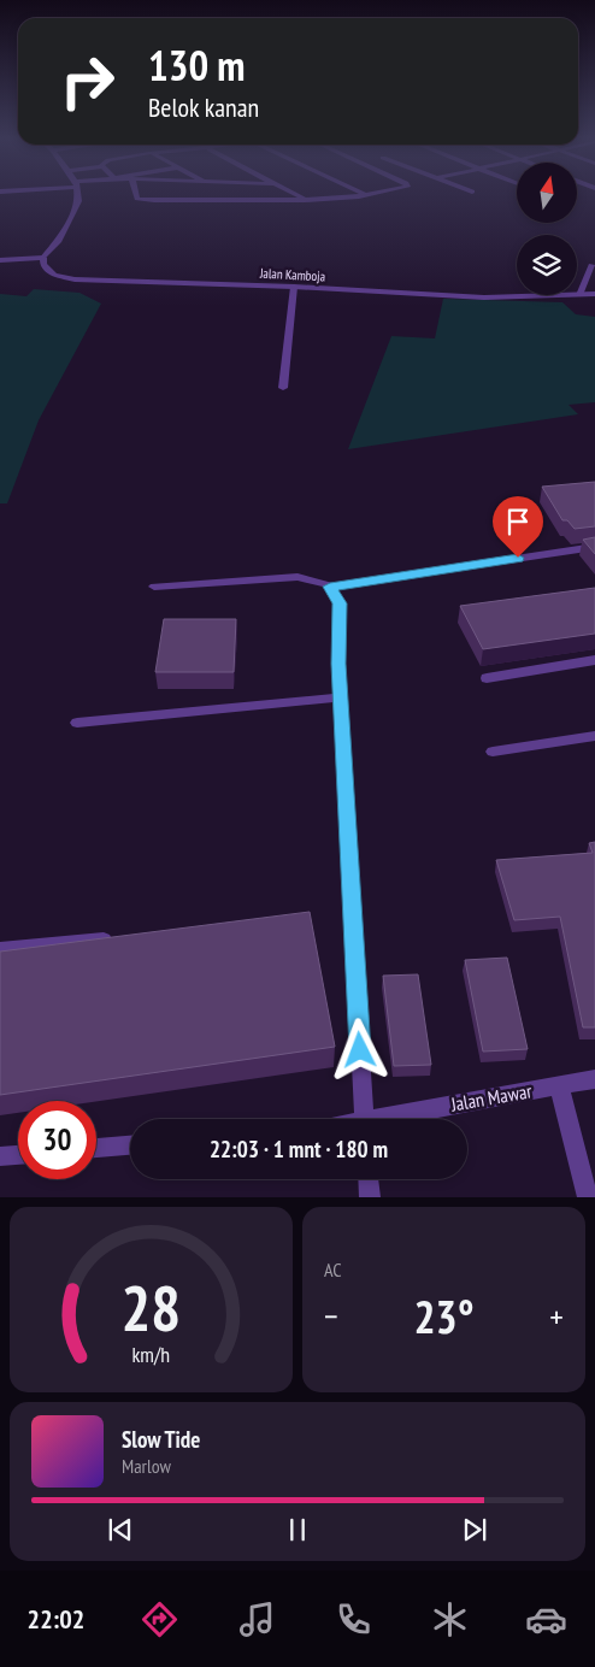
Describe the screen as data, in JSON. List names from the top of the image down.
{
  "streets": {
    "street": ["Jalan Kamboja", "Jalan Mawar"]
  },
  "north": "top",
  "page": {
    "turn": ["130 m", "Belok kanan"],
    "limit": "30",
    "trip": "22:03 · 1 mnt · 180 m",
    "tile": "AC",
    "heat": ["−", "23°", "+"],
    "song": ["Slow Tide", "Marlow"],
    "tabs": "22:02",
    "gauge": ["28", "km/h"]
  }
}
